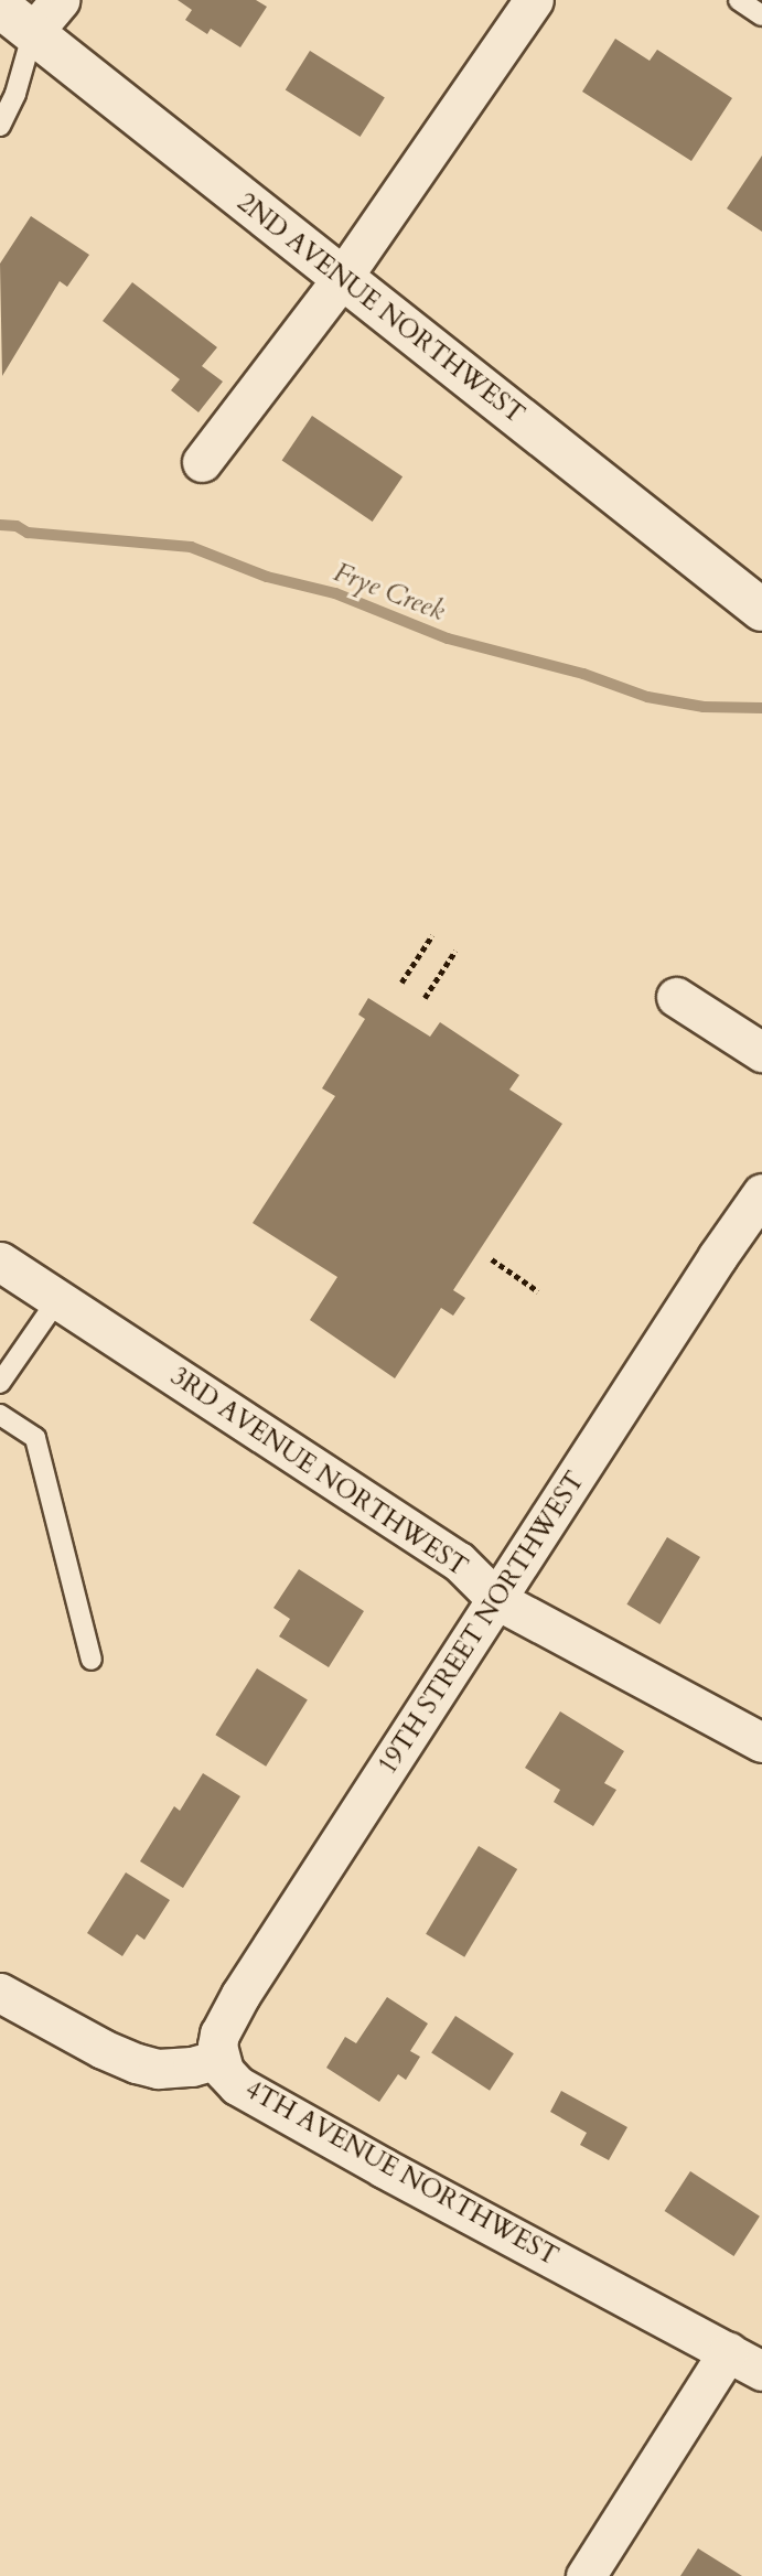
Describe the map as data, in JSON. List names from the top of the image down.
{
  "streets": {
    "main road": ["2ND AVENUE NORTHWEST"],
    "street": ["3RD AVENUE NORTHWEST", "19TH STREET NORTHWEST", "4TH AVENUE NORTHWEST"]
  },
  "crossings": [
    ["3RD AVENUE NORTHWEST", "19TH STREET NORTHWEST"],
    ["19TH STREET NORTHWEST", "4TH AVENUE NORTHWEST"]
  ],
  "water": ["Frye Creek"]
}
